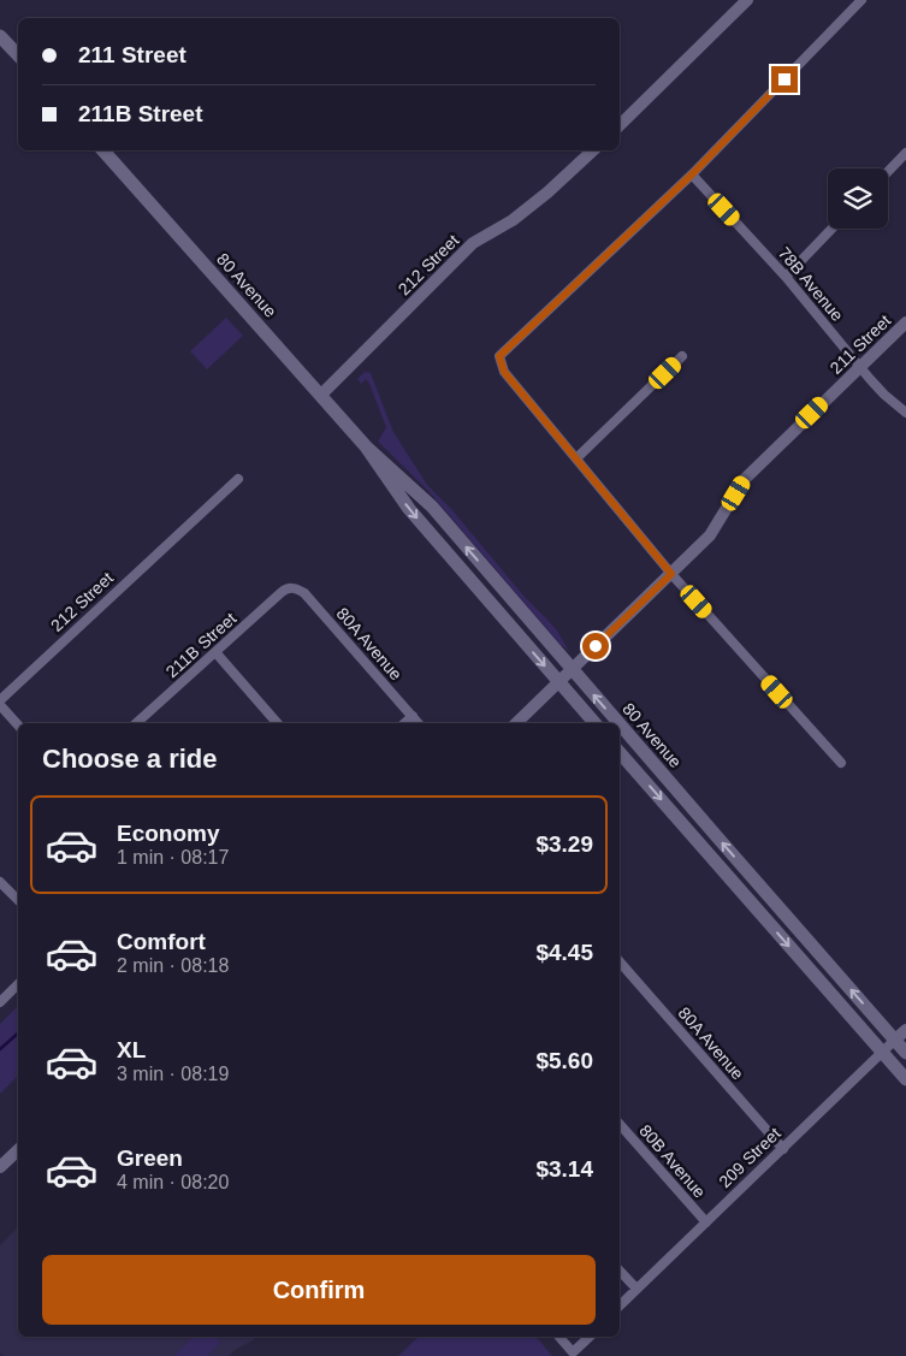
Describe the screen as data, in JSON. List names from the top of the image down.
{
  "streets": {
    "main road": ["80 Avenue"],
    "street": [
      "212 Street",
      "78B Avenue",
      "211 Street",
      "80A Avenue",
      "211B Street",
      "209 Street",
      "80B Avenue"
    ]
  },
  "crossings": [
    ["212 Street", "80 Avenue"],
    ["78B Avenue", "211 Street"],
    ["80 Avenue", "211 Street"],
    ["80 Avenue", "209 Street"],
    ["80A Avenue", "211B Street"],
    ["80A Avenue", "209 Street"],
    ["209 Street", "80B Avenue"]
  ],
  "page": {
    "banner": ["211 Street", "211B Street"],
    "heading": "Choose a ride",
    "list": [
      {
        "name": "Economy",
        "note": "1 min · 08:17",
        "value": "$3.29"
      },
      {
        "name": "Comfort",
        "note": "2 min · 08:18",
        "value": "$4.45"
      },
      {
        "name": "XL",
        "note": "3 min · 08:19",
        "value": "$5.60"
      },
      {
        "name": "Green",
        "note": "4 min · 08:20",
        "value": "$3.14"
      }
    ],
    "buttons": "Confirm"
  }
}
